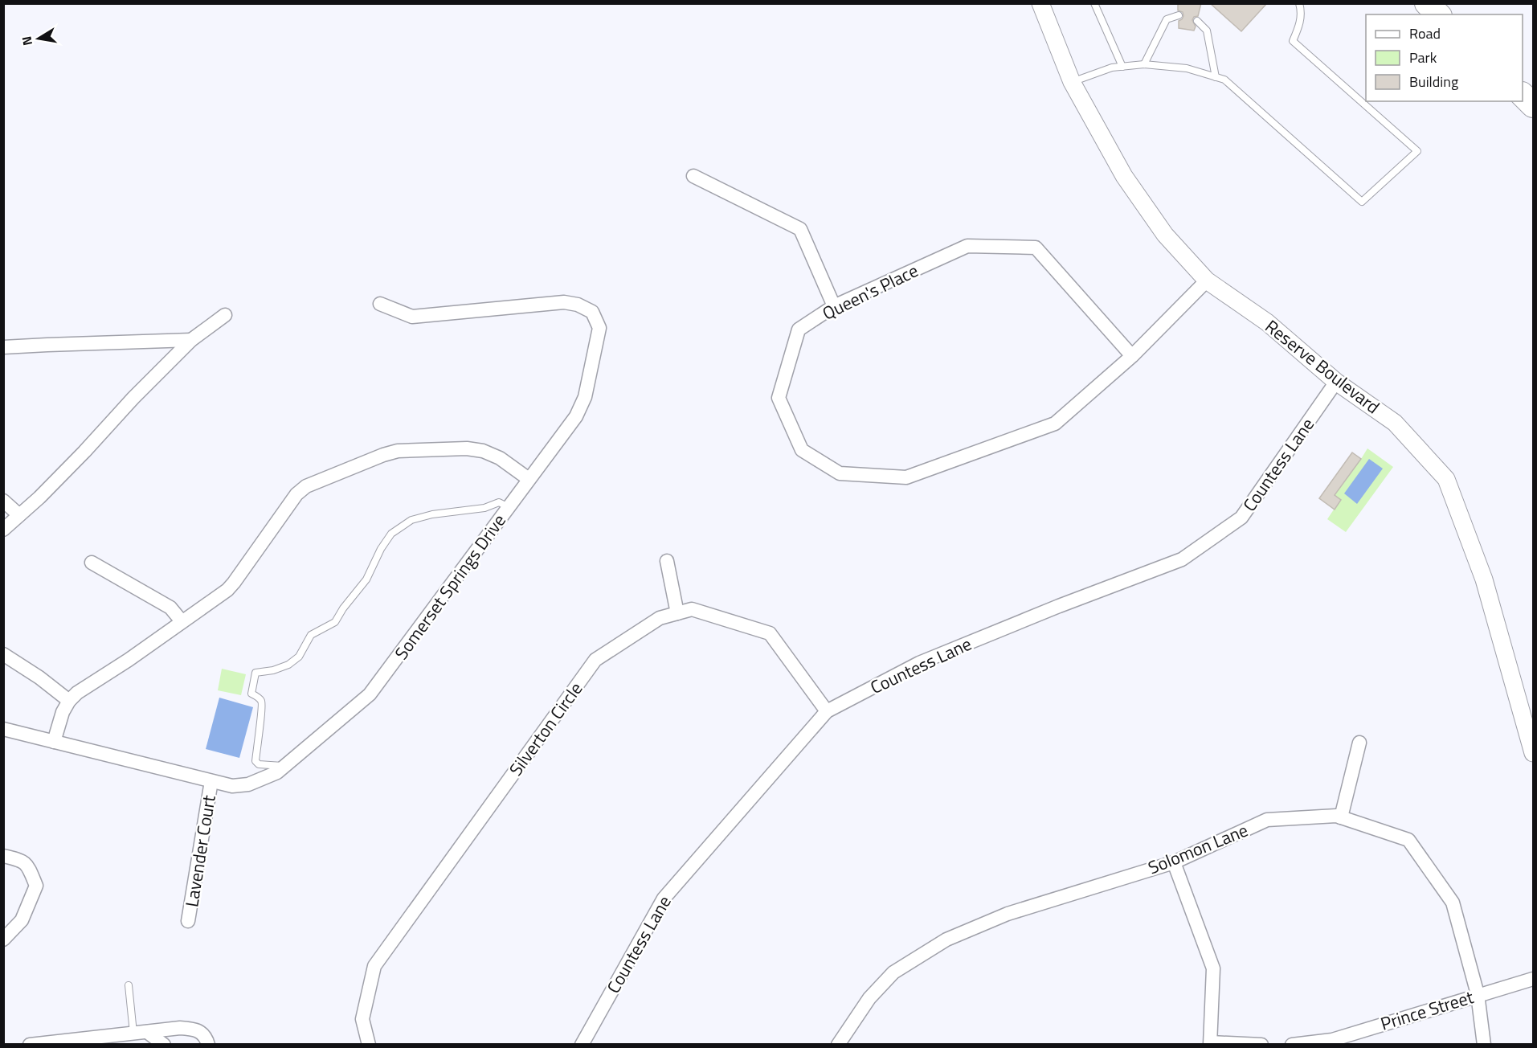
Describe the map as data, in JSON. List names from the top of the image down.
{
  "streets": {
    "street": [
      "Queen's Place",
      "Reserve Boulevard",
      "Countess Lane",
      "Somerset Springs Drive",
      "Silverton Circle",
      "Solomon Lane",
      "Lavender Court",
      "Prince Street"
    ]
  },
  "crossings": [
    ["Queen's Place", "Reserve Boulevard"],
    ["Reserve Boulevard", "Countess Lane"],
    ["Countess Lane", "Silverton Circle"],
    ["Somerset Springs Drive", "Lavender Court"],
    ["Solomon Lane", "Prince Street"]
  ],
  "legend": ["Road", "Park", "Building"],
  "north": "left"
}
